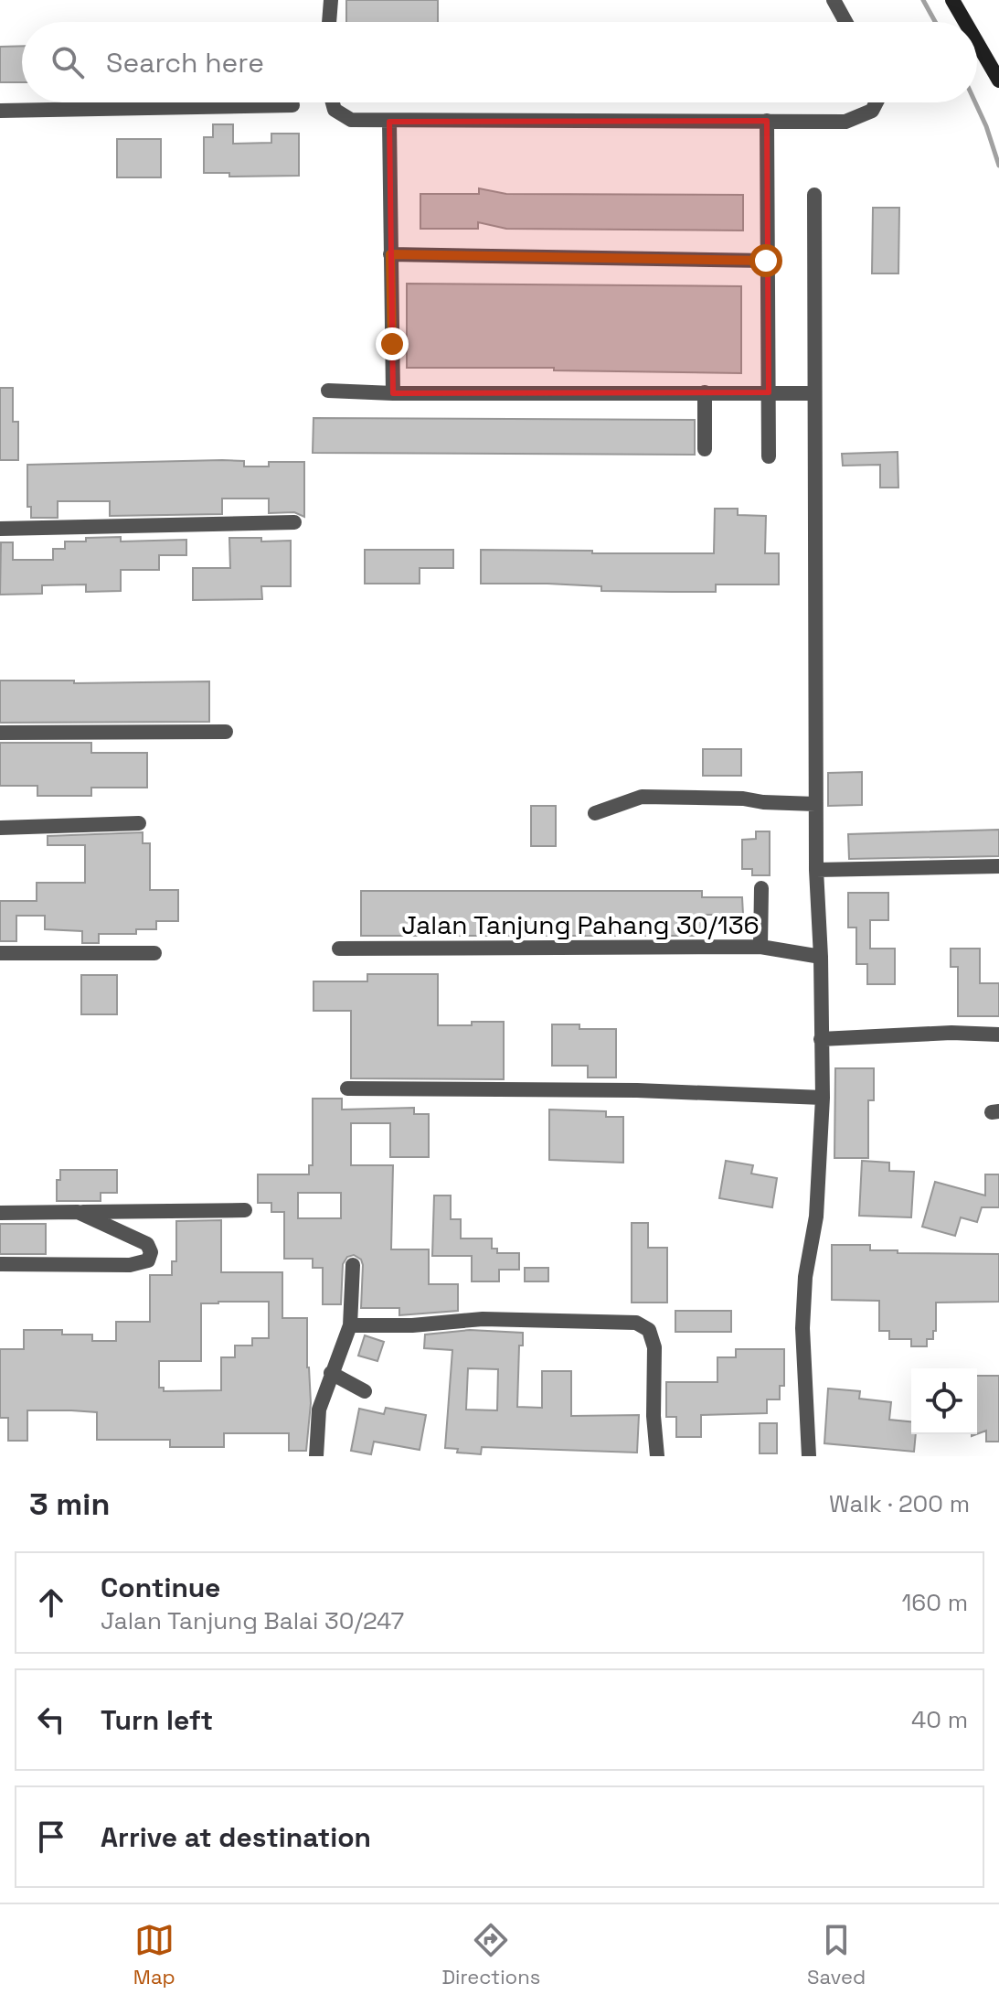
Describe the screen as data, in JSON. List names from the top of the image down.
{
  "streets": {
    "street": ["Jalan Tanjung Pahang 30/136"]
  },
  "page": {
    "search": "Search here",
    "heading": ["3 min", "Walk · 200 m"],
    "list": [
      ["Continue", "Jalan Tanjung Balai 30/247", "160 m"],
      ["Turn left", "40 m"],
      "Arrive at destination"
    ],
    "nav": ["Map", "Directions", "Saved"]
  }
}
